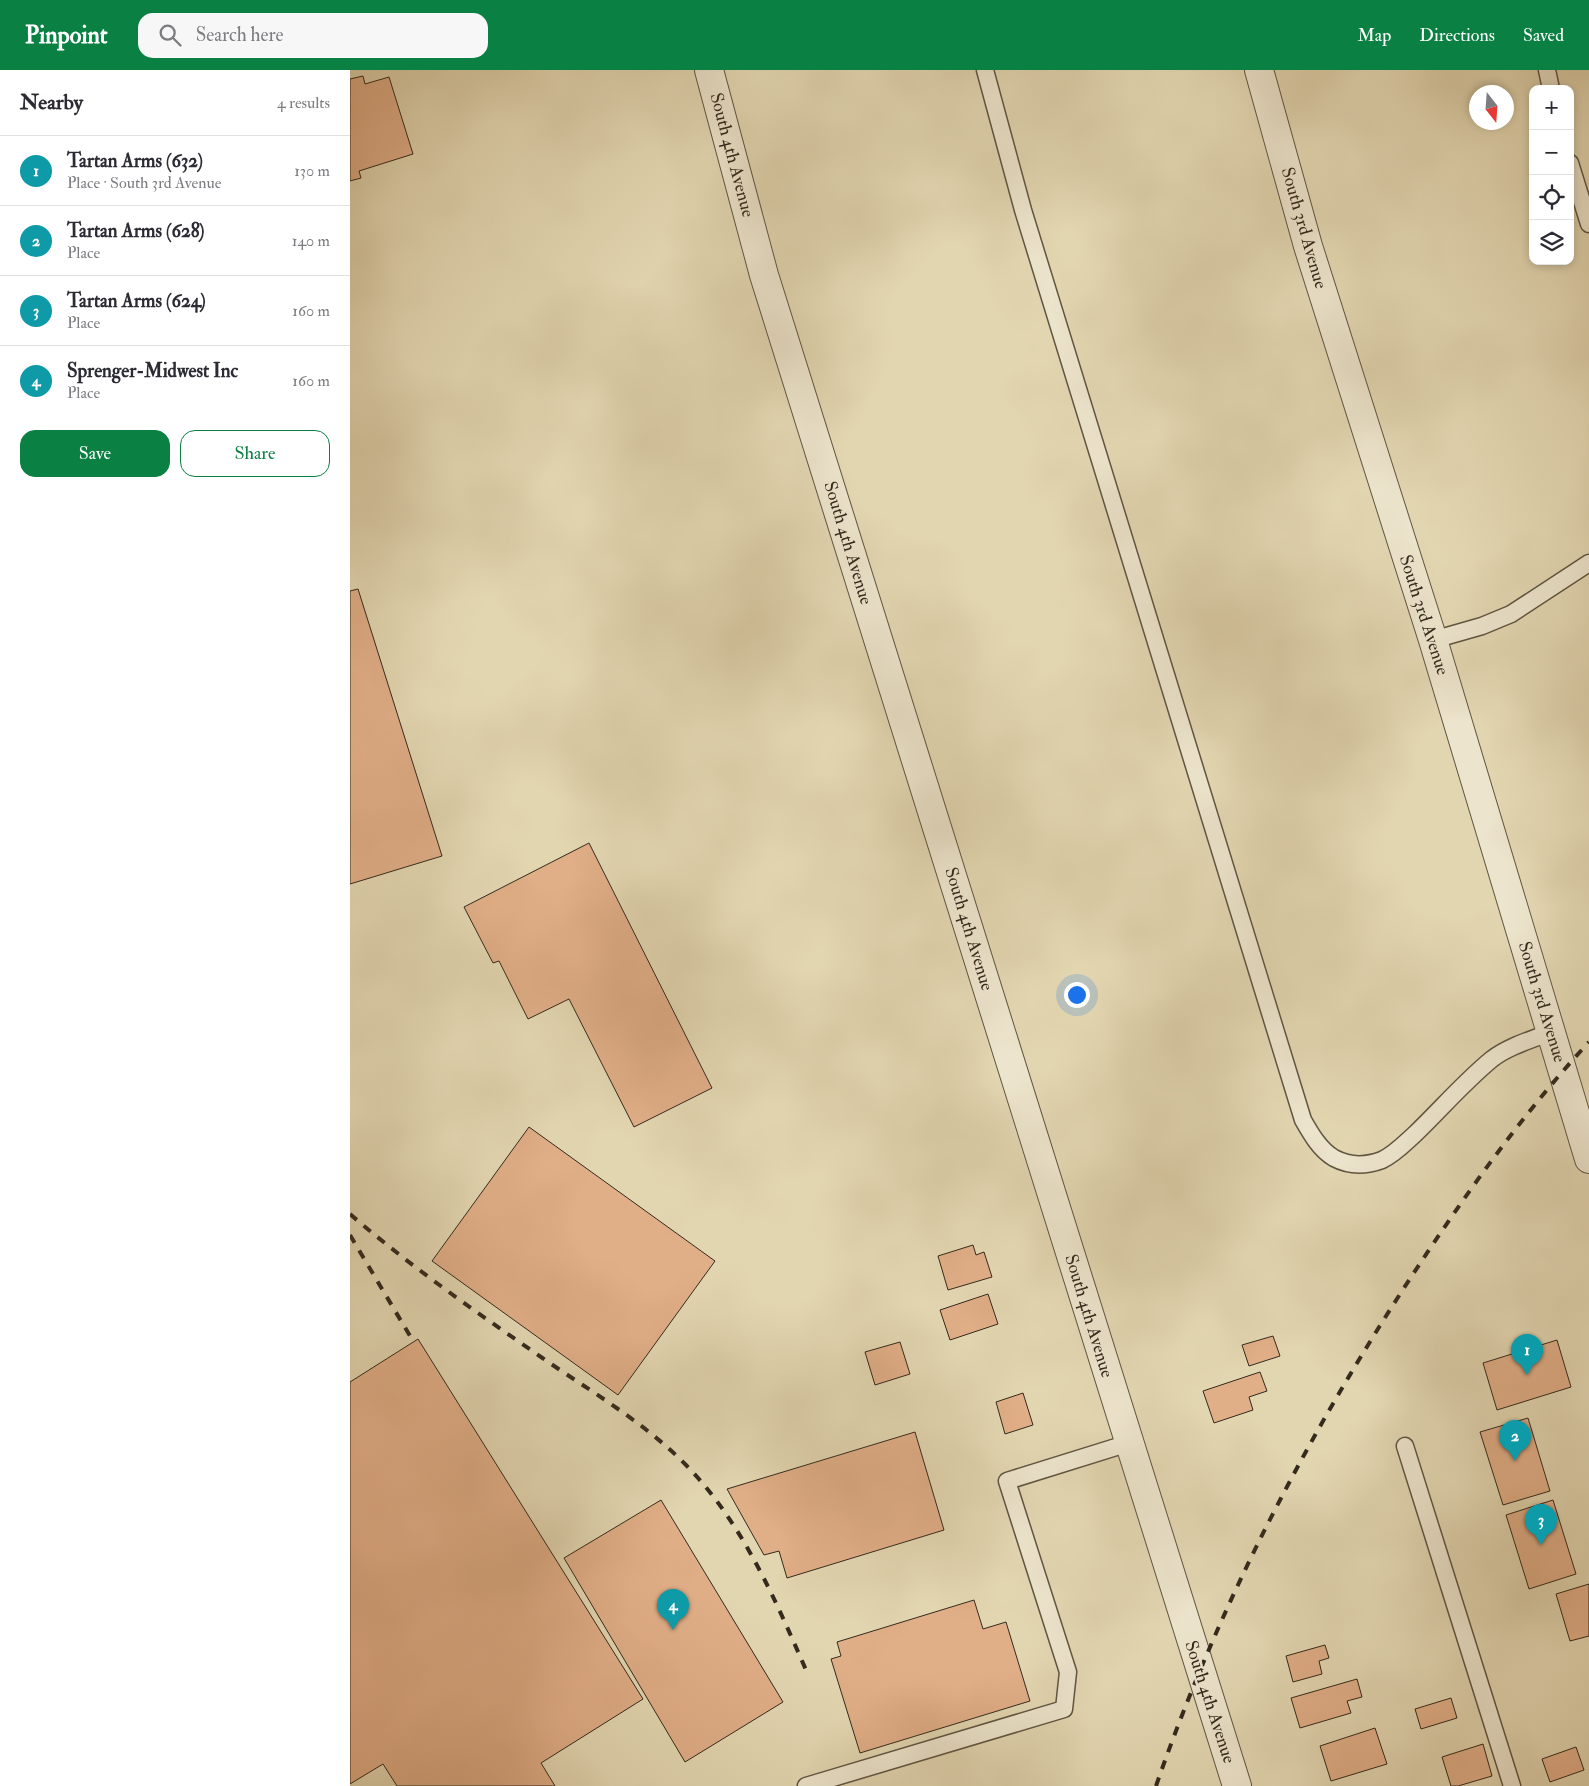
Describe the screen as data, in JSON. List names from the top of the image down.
{
  "streets": {
    "street": ["South 4th Avenue", "South 3rd Avenue"]
  },
  "north": "bottom",
  "page": {
    "header": "Pinpoint",
    "search": "Search here",
    "nav": ["Map", "Directions", "Saved"],
    "heading": ["Nearby", "4 results"],
    "map_buttons": ["+", "−"],
    "list": [
      {
        "mark": "1",
        "name": "Tartan Arms (632)",
        "note": "Place · South 3rd Avenue",
        "value": "130 m"
      },
      {
        "mark": "2",
        "name": "Tartan Arms (628)",
        "note": "Place",
        "value": "140 m"
      },
      {
        "mark": "3",
        "name": "Tartan Arms (624)",
        "note": "Place",
        "value": "160 m"
      },
      {
        "mark": "4",
        "name": "Sprenger-Midwest Inc",
        "note": "Place",
        "value": "160 m"
      }
    ],
    "buttons": ["Save", "Share"],
    "pins": [
      "1",
      "2",
      "3",
      "4"
    ]
  }
}
